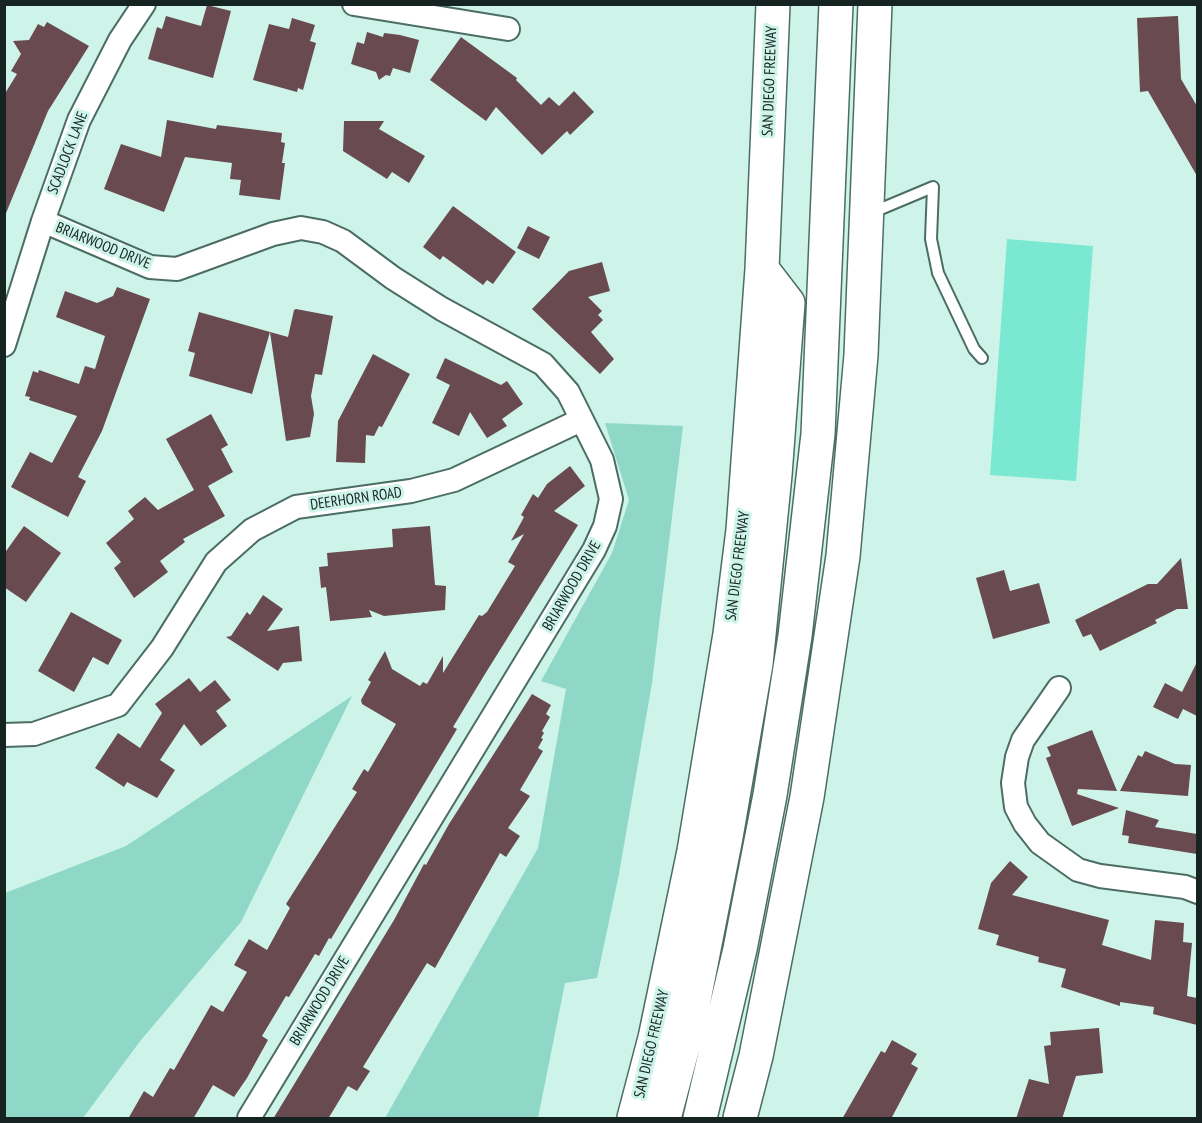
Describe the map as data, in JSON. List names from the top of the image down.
{
  "streets": {
    "highway": ["SAN DIEGO FREEWAY"],
    "street": ["SCADLOCK LANE", "BRIARWOOD DRIVE", "DEERHORN ROAD"]
  },
  "crossings": [
    ["SCADLOCK LANE", "BRIARWOOD DRIVE"],
    ["BRIARWOOD DRIVE", "DEERHORN ROAD"]
  ]
}
